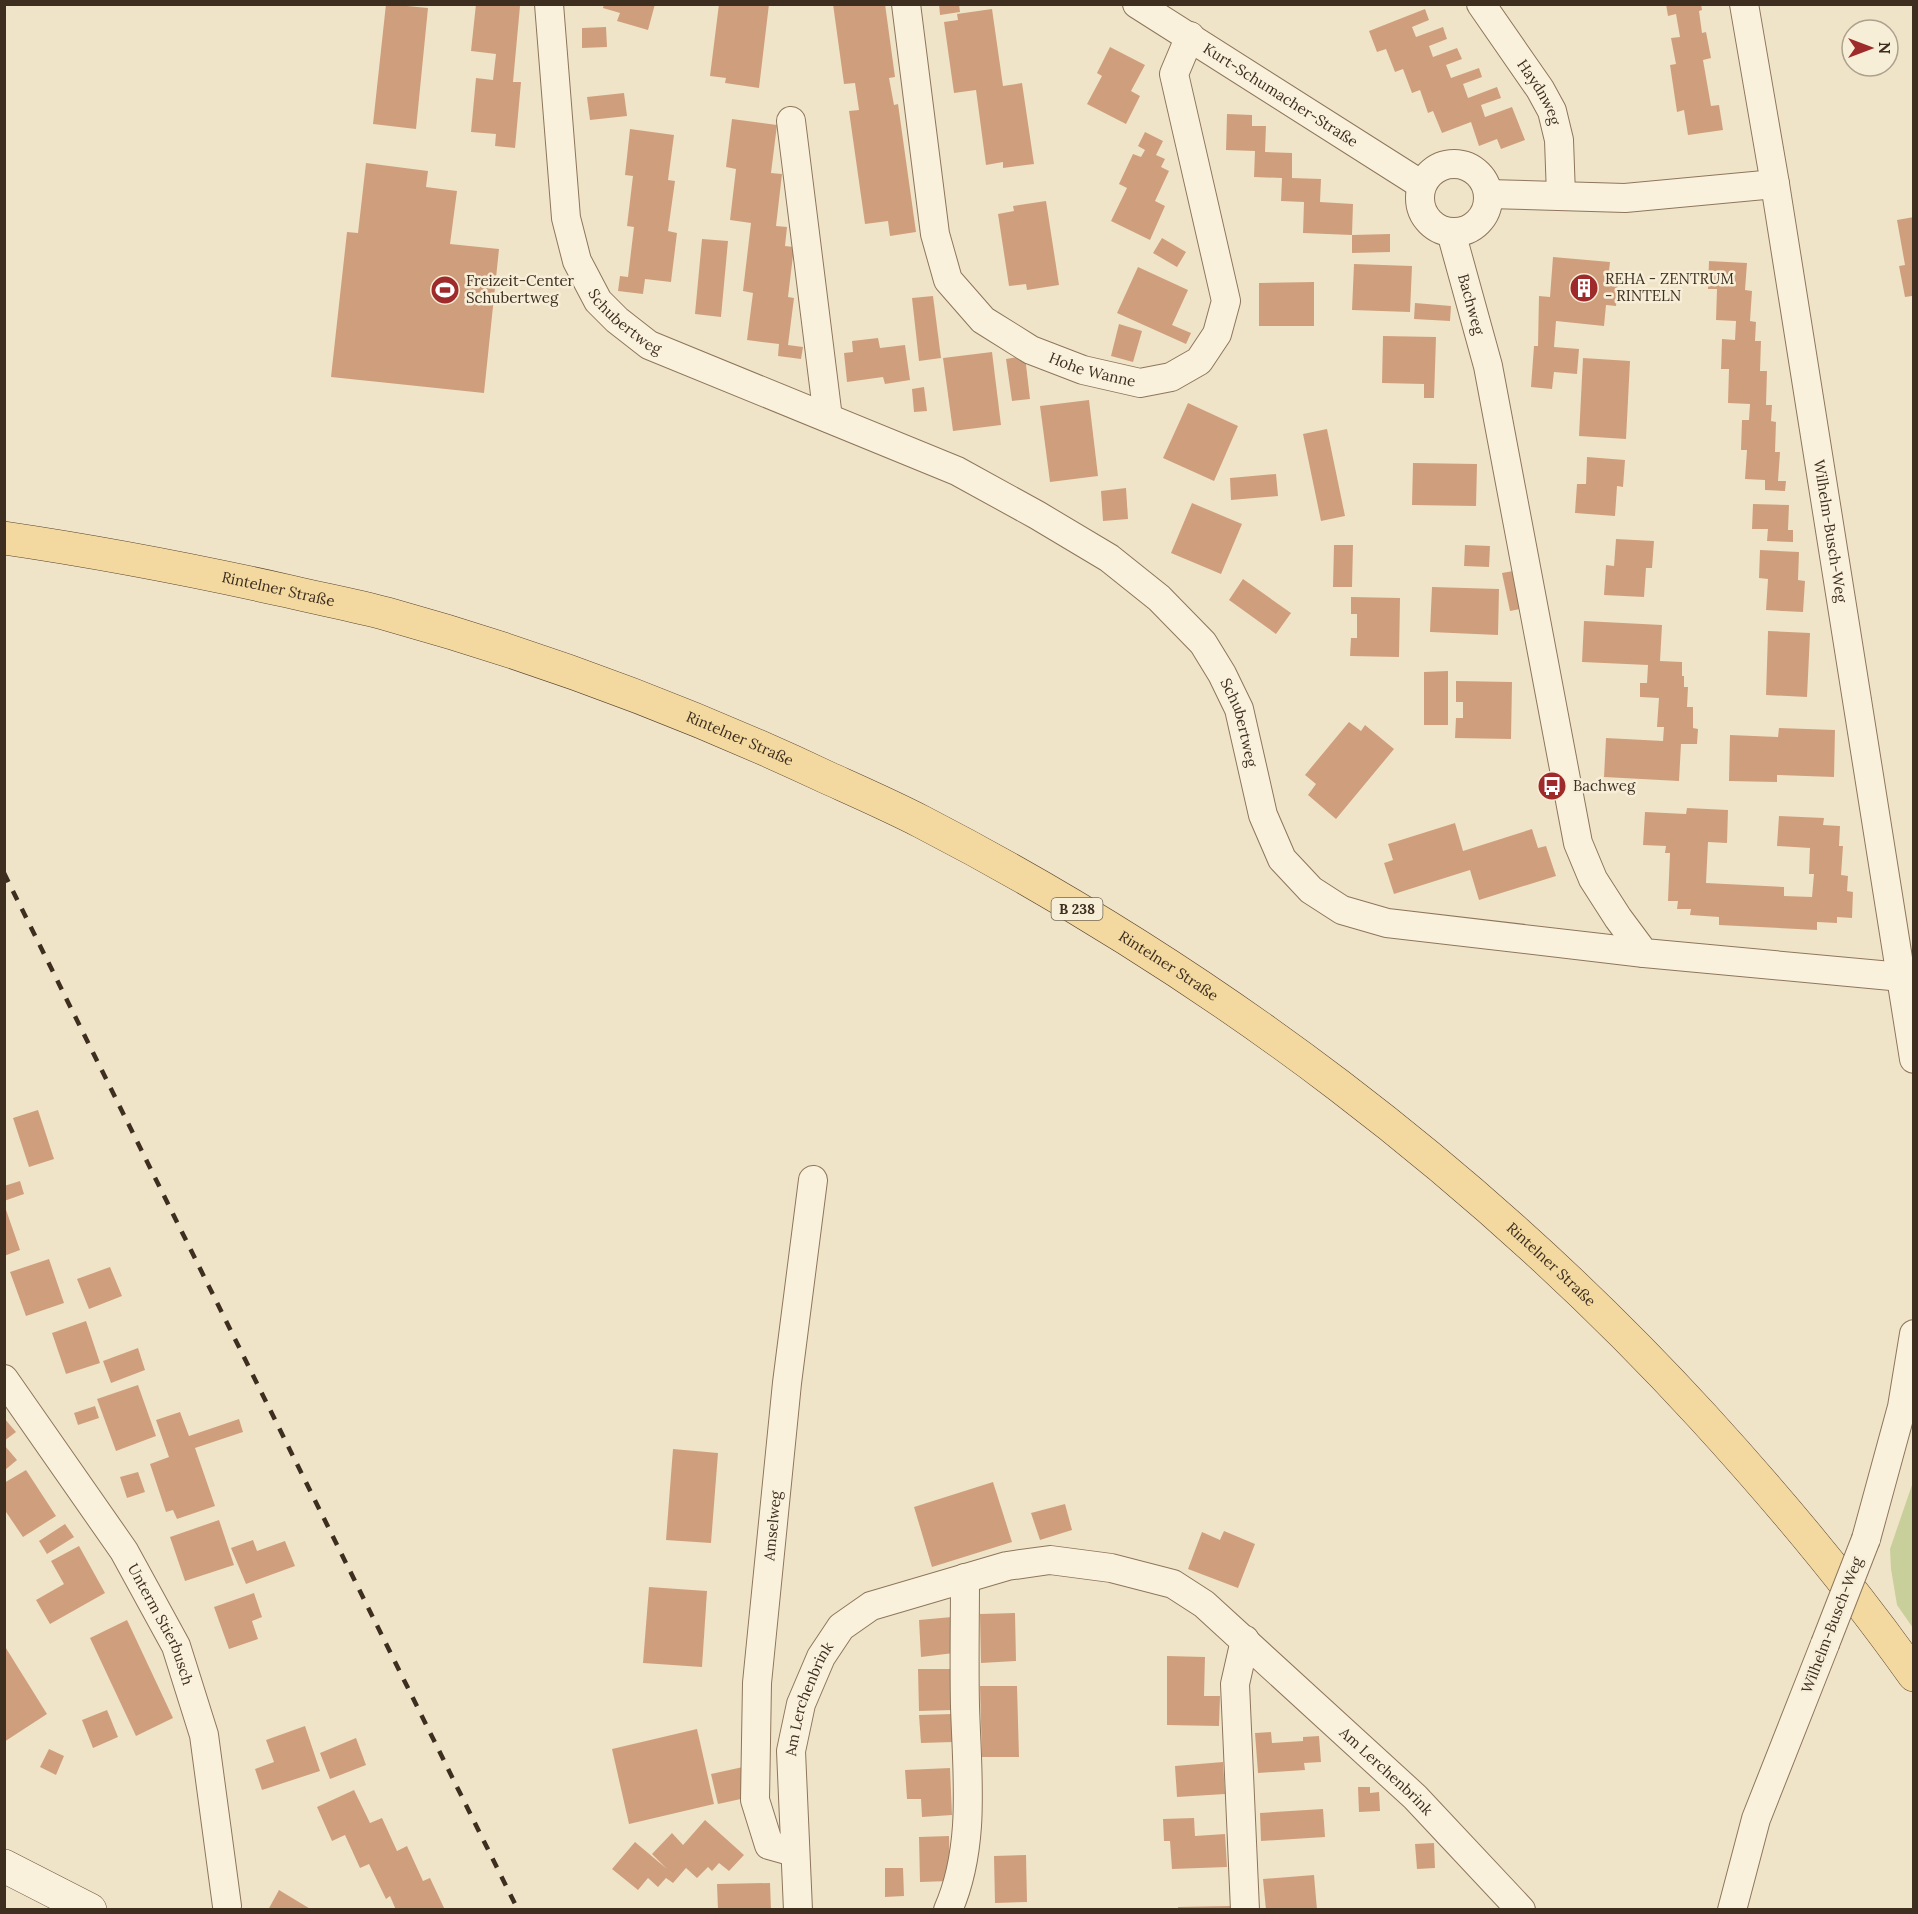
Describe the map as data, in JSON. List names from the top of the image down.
{
  "streets": {
    "main road": ["Rintelner Straße", "B 238"],
    "street": [
      "Kurt-Schumacher-Straße",
      "Haydnweg",
      "Bachweg",
      "Schubertweg",
      "Hohe Wanne",
      "Wilhelm-Busch-Weg",
      "Amselweg",
      "Unterm Stierbusch",
      "Am Lerchenbrink"
    ]
  },
  "crossings": [
    ["Kurt-Schumacher-Straße", "Bachweg"],
    ["Kurt-Schumacher-Straße", "Hohe Wanne"],
    ["Bachweg", "Schubertweg"],
    ["Amselweg", "Am Lerchenbrink"]
  ],
  "places": {
    "building": ["REHA - ZENTRUM - RINTELN"],
    "sports": ["Freizeit-Center Schubertweg"],
    "bus stop": ["Bachweg"]
  },
  "north": "right"
}
